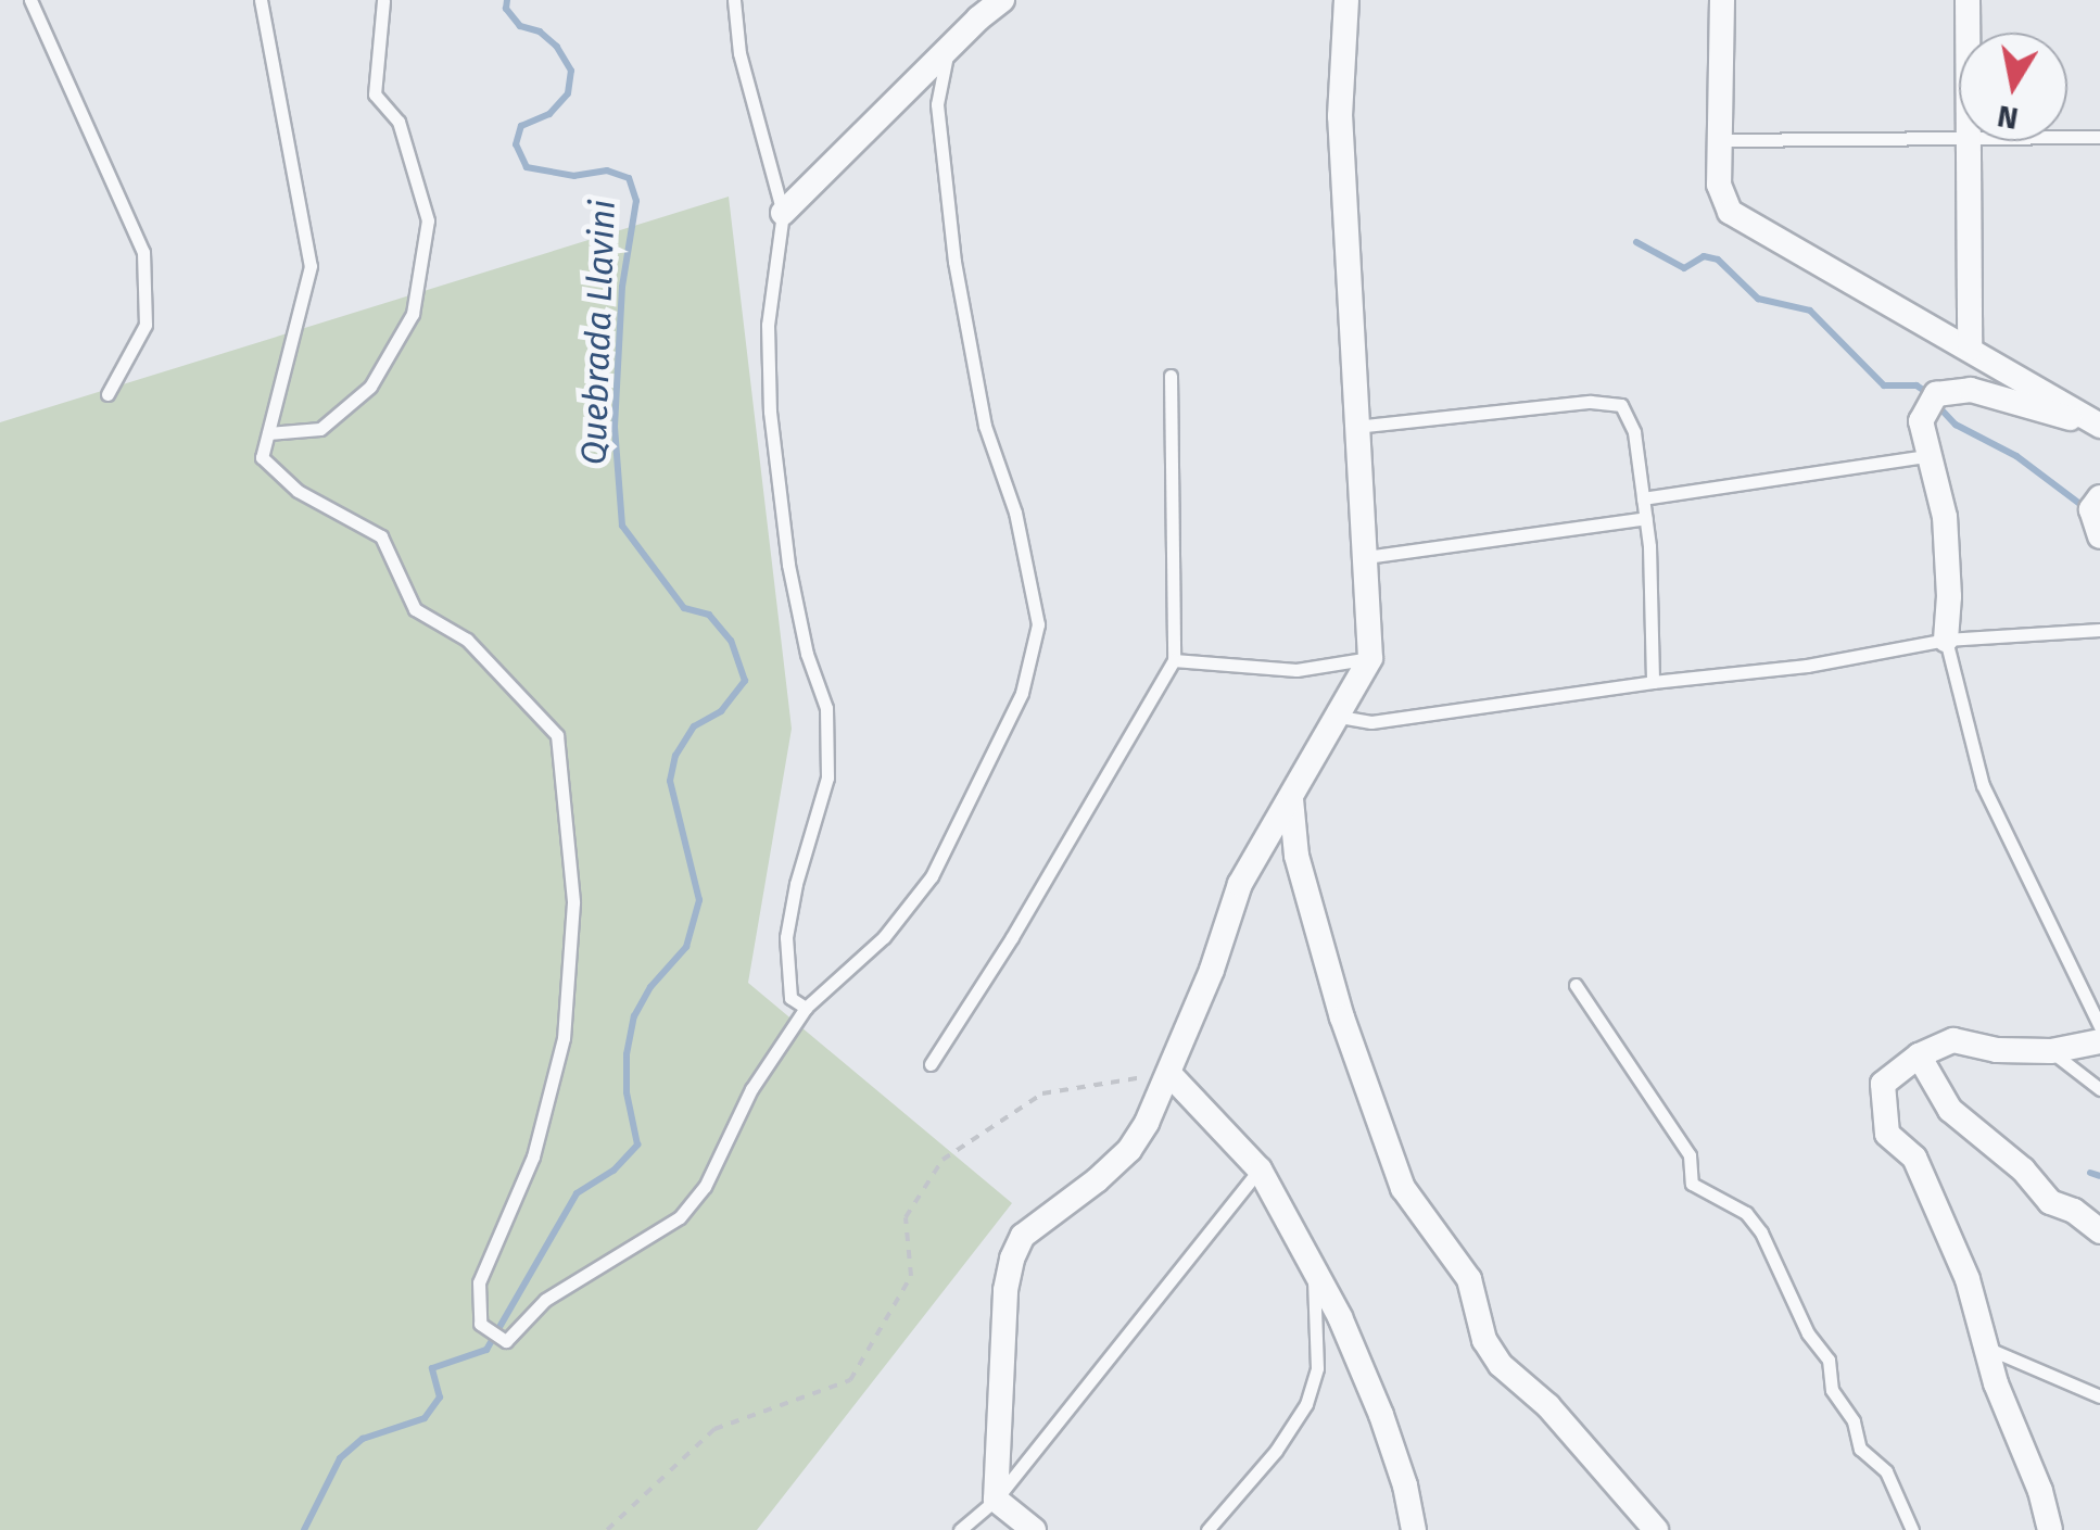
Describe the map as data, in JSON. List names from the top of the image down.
{
  "water": ["Quebrada Llavini"],
  "north": "bottom"
}
